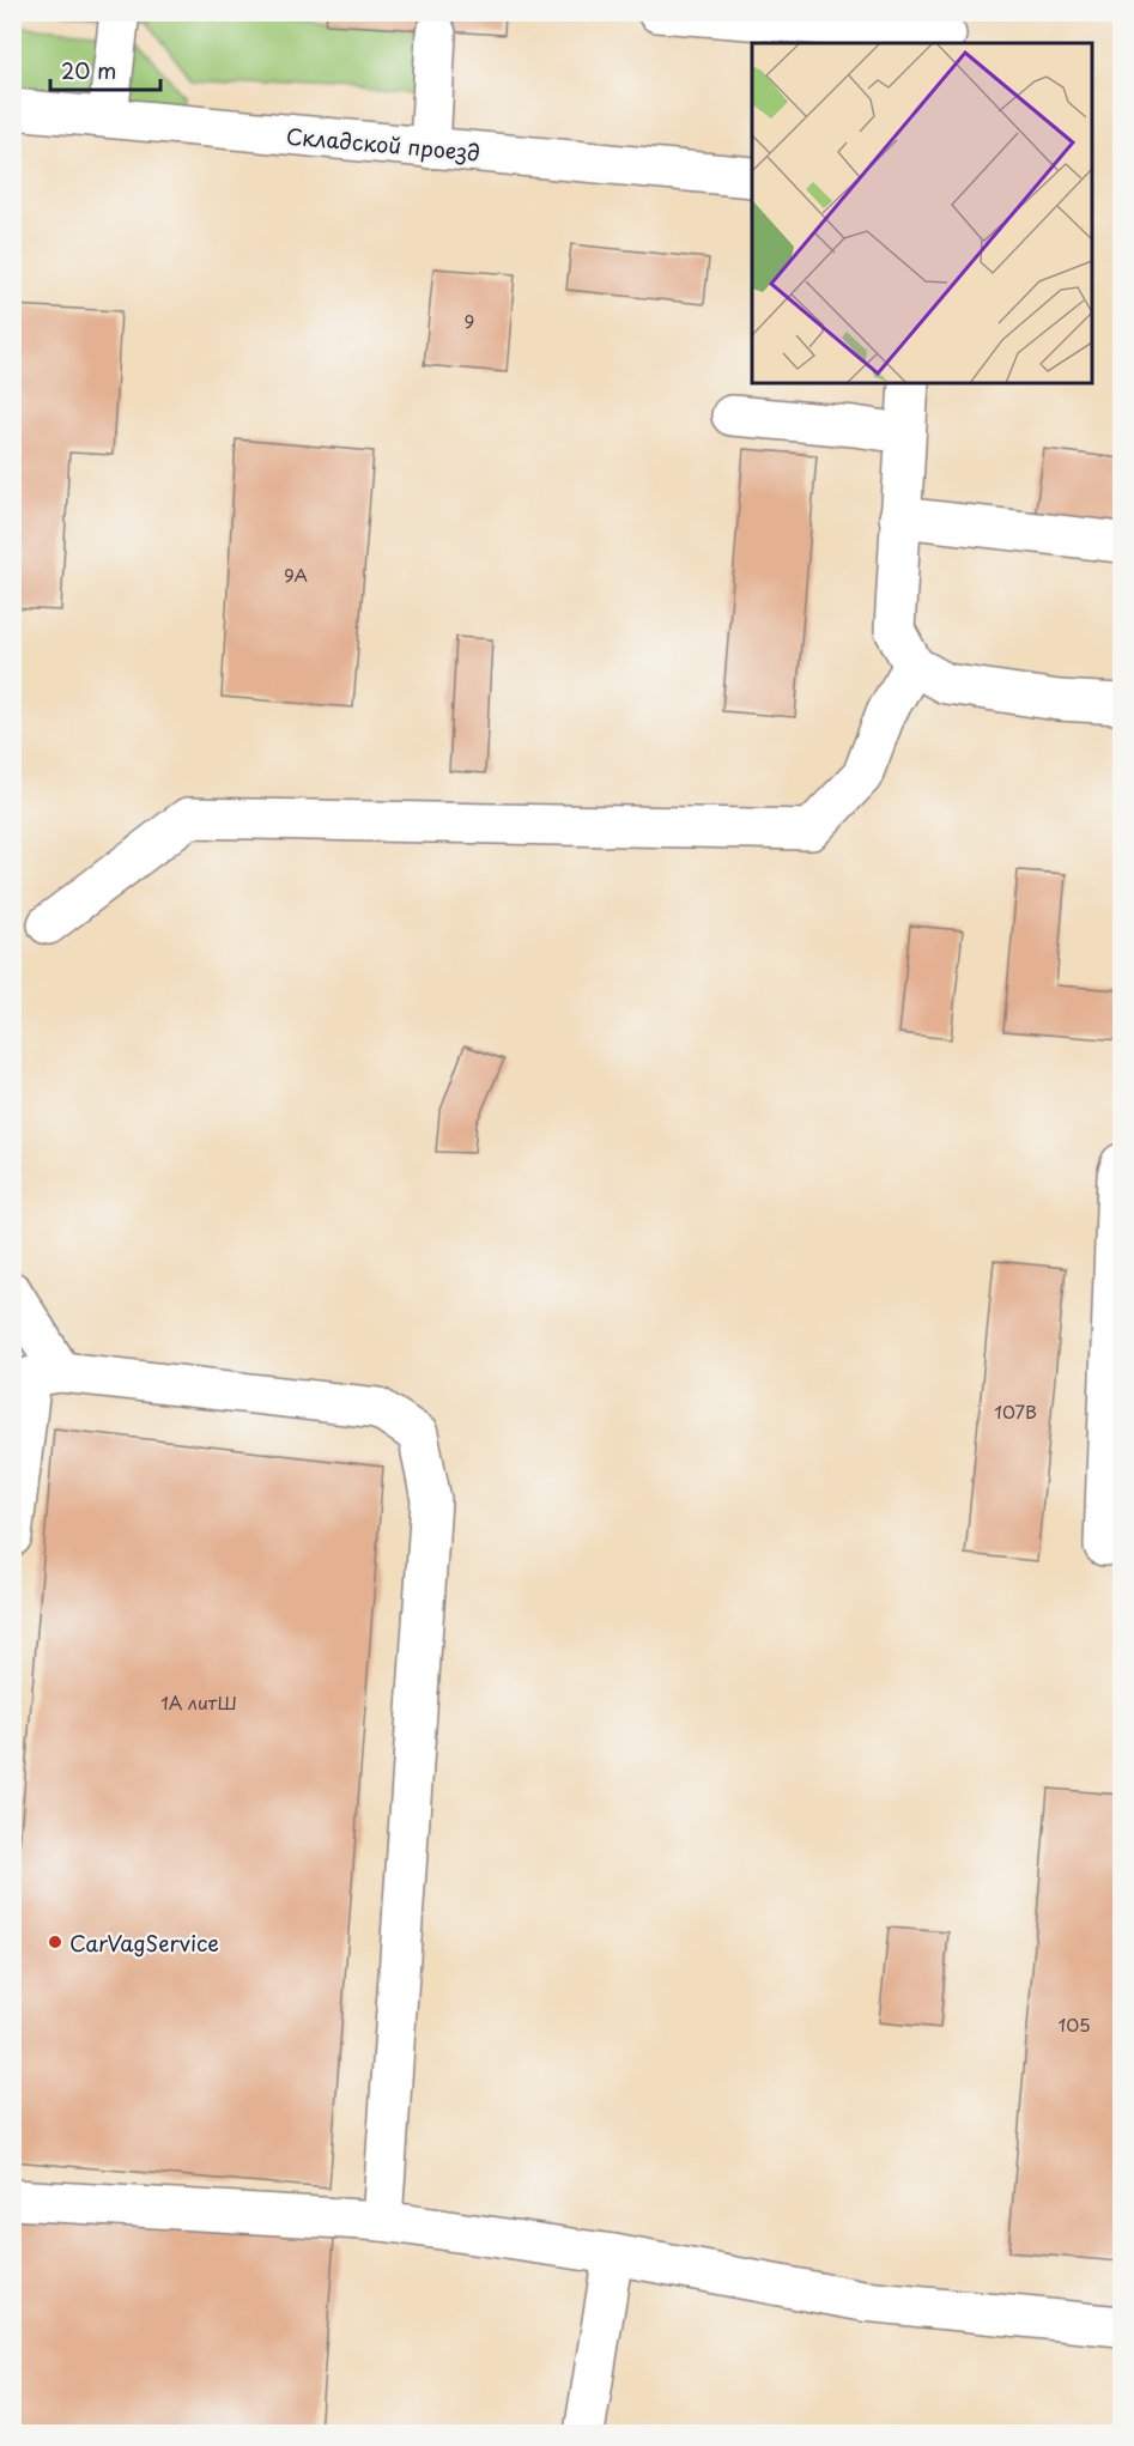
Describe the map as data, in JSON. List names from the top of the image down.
{
  "streets": {
    "street": ["Складской проезд"]
  },
  "places": ["CarVagService"],
  "house_numbers": [
    "9",
    "9А",
    "107В",
    "1А литШ",
    "105"
  ],
  "scale_bar": "20 m"
}
